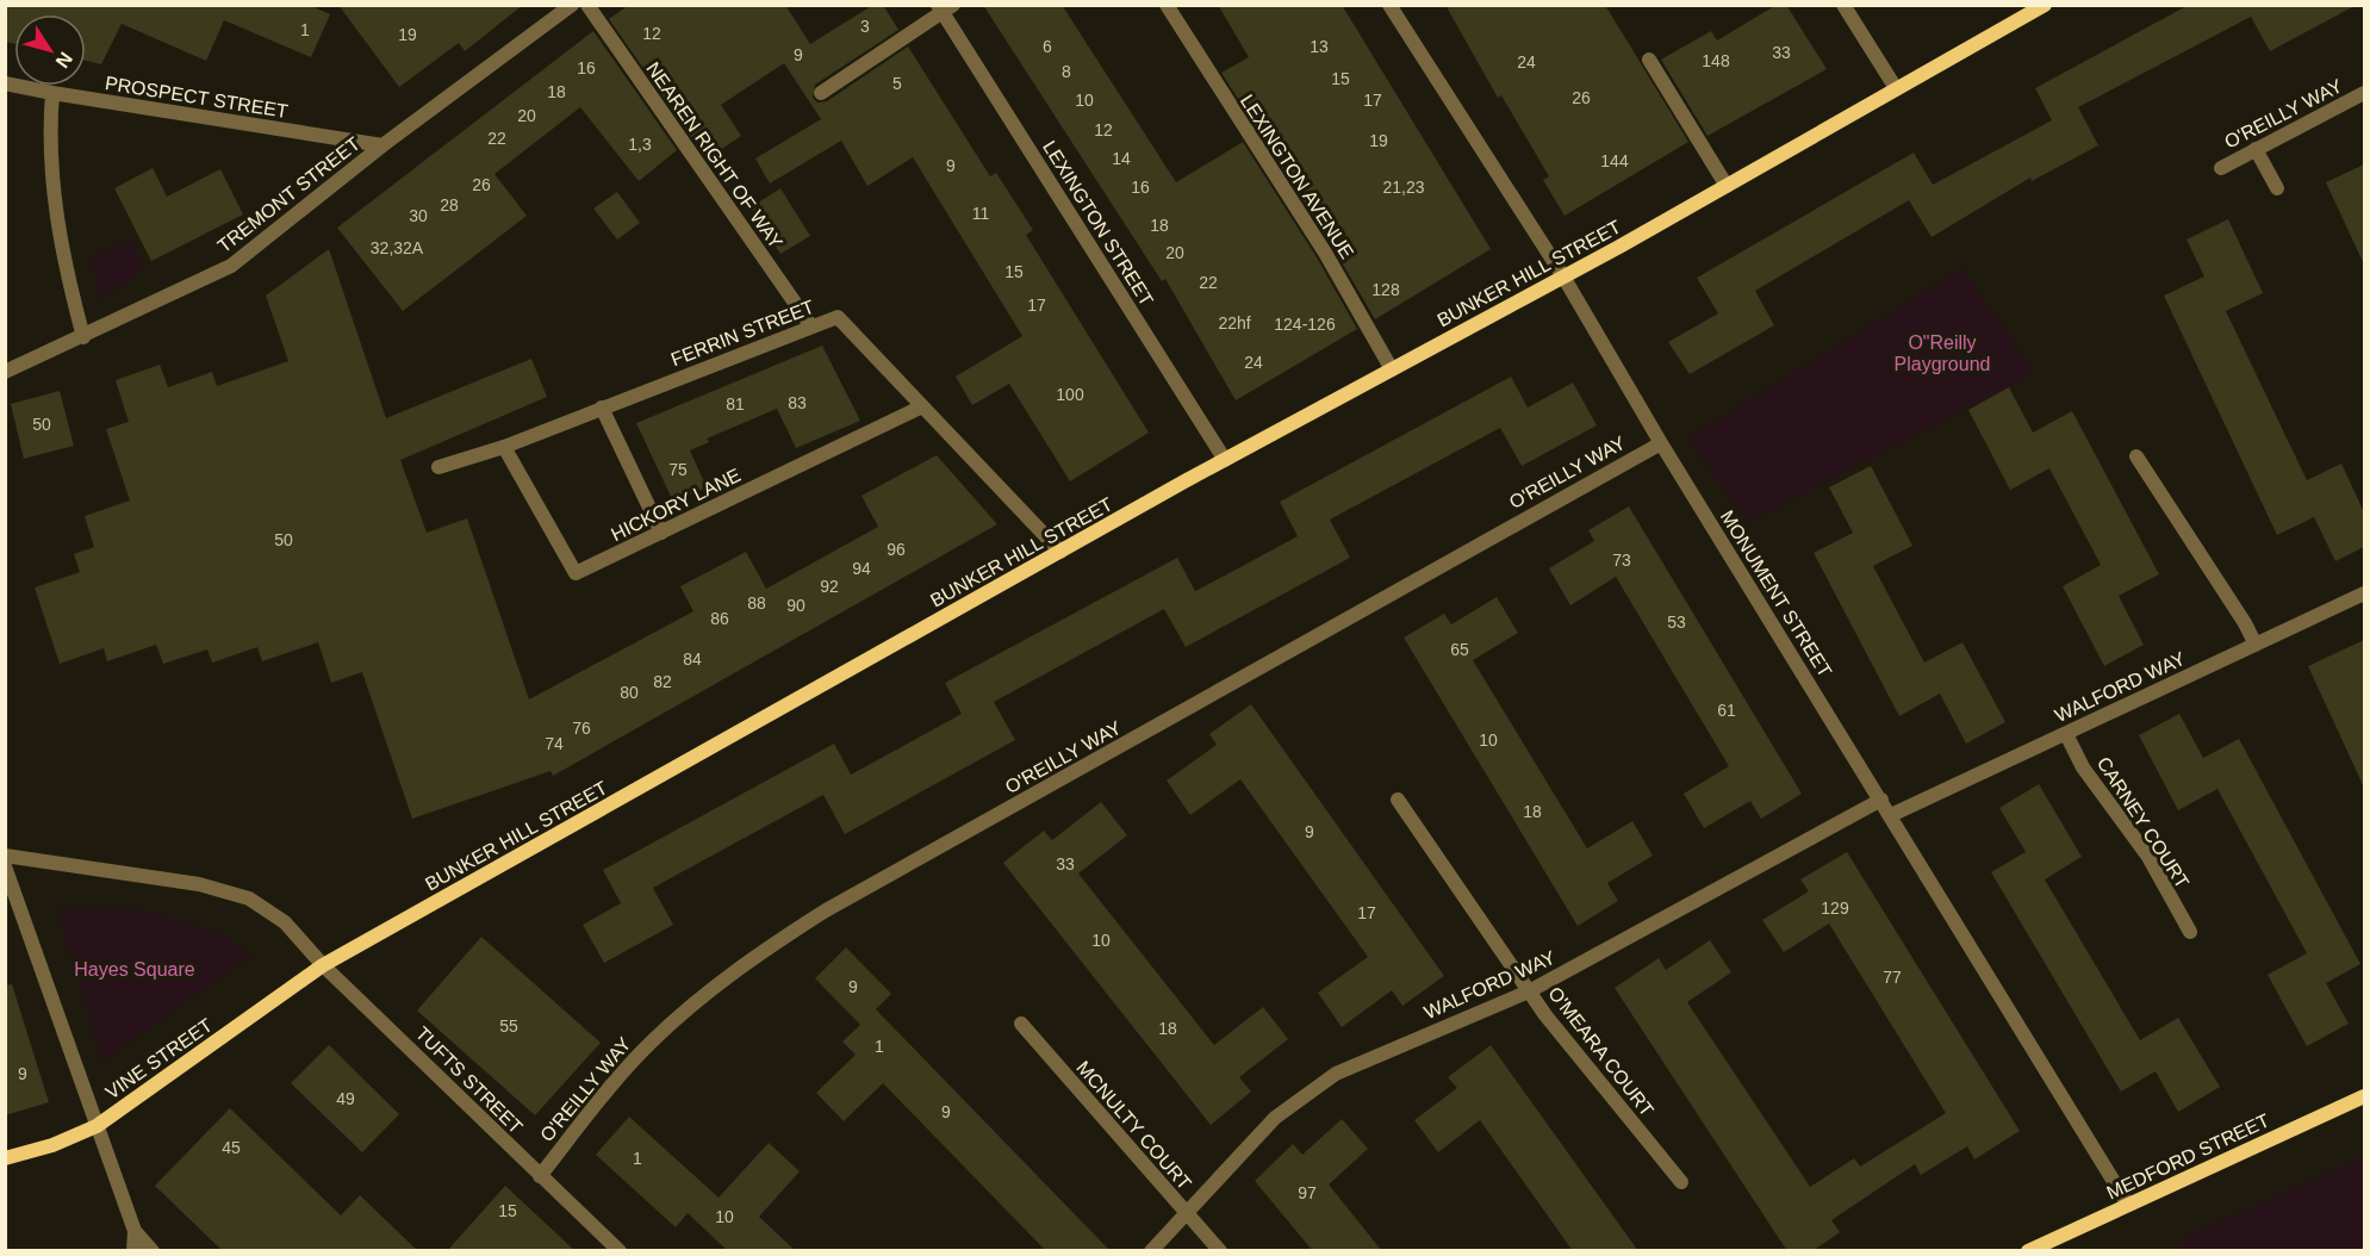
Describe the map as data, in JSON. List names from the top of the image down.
{
  "streets": {
    "main road": ["BUNKER HILL STREET", "VINE STREET", "MEDFORD STREET"],
    "street": [
      "PROSPECT STREET",
      "O'REILLY WAY",
      "NEAREN RIGHT OF WAY",
      "LEXINGTON AVENUE",
      "TREMONT STREET",
      "LEXINGTON STREET",
      "FERRIN STREET",
      "HICKORY LANE",
      "MONUMENT STREET",
      "WALFORD WAY",
      "CARNEY COURT",
      "O'MEARA COURT",
      "TUFTS STREET",
      "MCNULTY COURT"
    ]
  },
  "crossings": [
    ["PROSPECT STREET", "TREMONT STREET"],
    ["O'REILLY WAY", "MONUMENT STREET"],
    ["O'REILLY WAY", "TUFTS STREET"],
    ["NEAREN RIGHT OF WAY", "FERRIN STREET"],
    ["LEXINGTON AVENUE", "BUNKER HILL STREET"],
    ["LEXINGTON STREET", "BUNKER HILL STREET"],
    ["BUNKER HILL STREET", "FERRIN STREET"],
    ["BUNKER HILL STREET", "MONUMENT STREET"],
    ["BUNKER HILL STREET", "VINE STREET"],
    ["BUNKER HILL STREET", "TUFTS STREET"],
    ["FERRIN STREET", "HICKORY LANE"],
    ["MONUMENT STREET", "WALFORD WAY"],
    ["MONUMENT STREET", "MEDFORD STREET"],
    ["WALFORD WAY", "CARNEY COURT"],
    ["WALFORD WAY", "O'MEARA COURT"],
    ["WALFORD WAY", "MCNULTY COURT"],
    ["VINE STREET", "TUFTS STREET"]
  ],
  "parks": ["O\"Reilly Playground", "Hayes Square"],
  "house_numbers": [
    "3",
    "1",
    "12",
    "19",
    "6",
    "13",
    "33",
    "9",
    "148",
    "24",
    "16",
    "8",
    "15",
    "5",
    "18",
    "26",
    "10",
    "17",
    "20",
    "12",
    "22",
    "19",
    "1,3",
    "14",
    "144",
    "9",
    "26",
    "16",
    "21,23",
    "28",
    "11",
    "30",
    "18",
    "32,32A",
    "20",
    "15",
    "22",
    "128",
    "17",
    "22hf",
    "124-126",
    "24",
    "100",
    "83",
    "81",
    "50",
    "75",
    "50",
    "96",
    "73",
    "94",
    "92",
    "88",
    "90",
    "86",
    "53",
    "65",
    "84",
    "82",
    "80",
    "61",
    "76",
    "10",
    "74",
    "18",
    "9",
    "33",
    "129",
    "17",
    "10",
    "77",
    "9",
    "55",
    "18",
    "1",
    "9",
    "49",
    "9",
    "45",
    "1",
    "97",
    "15",
    "10"
  ],
  "north": "bottom right"
}
